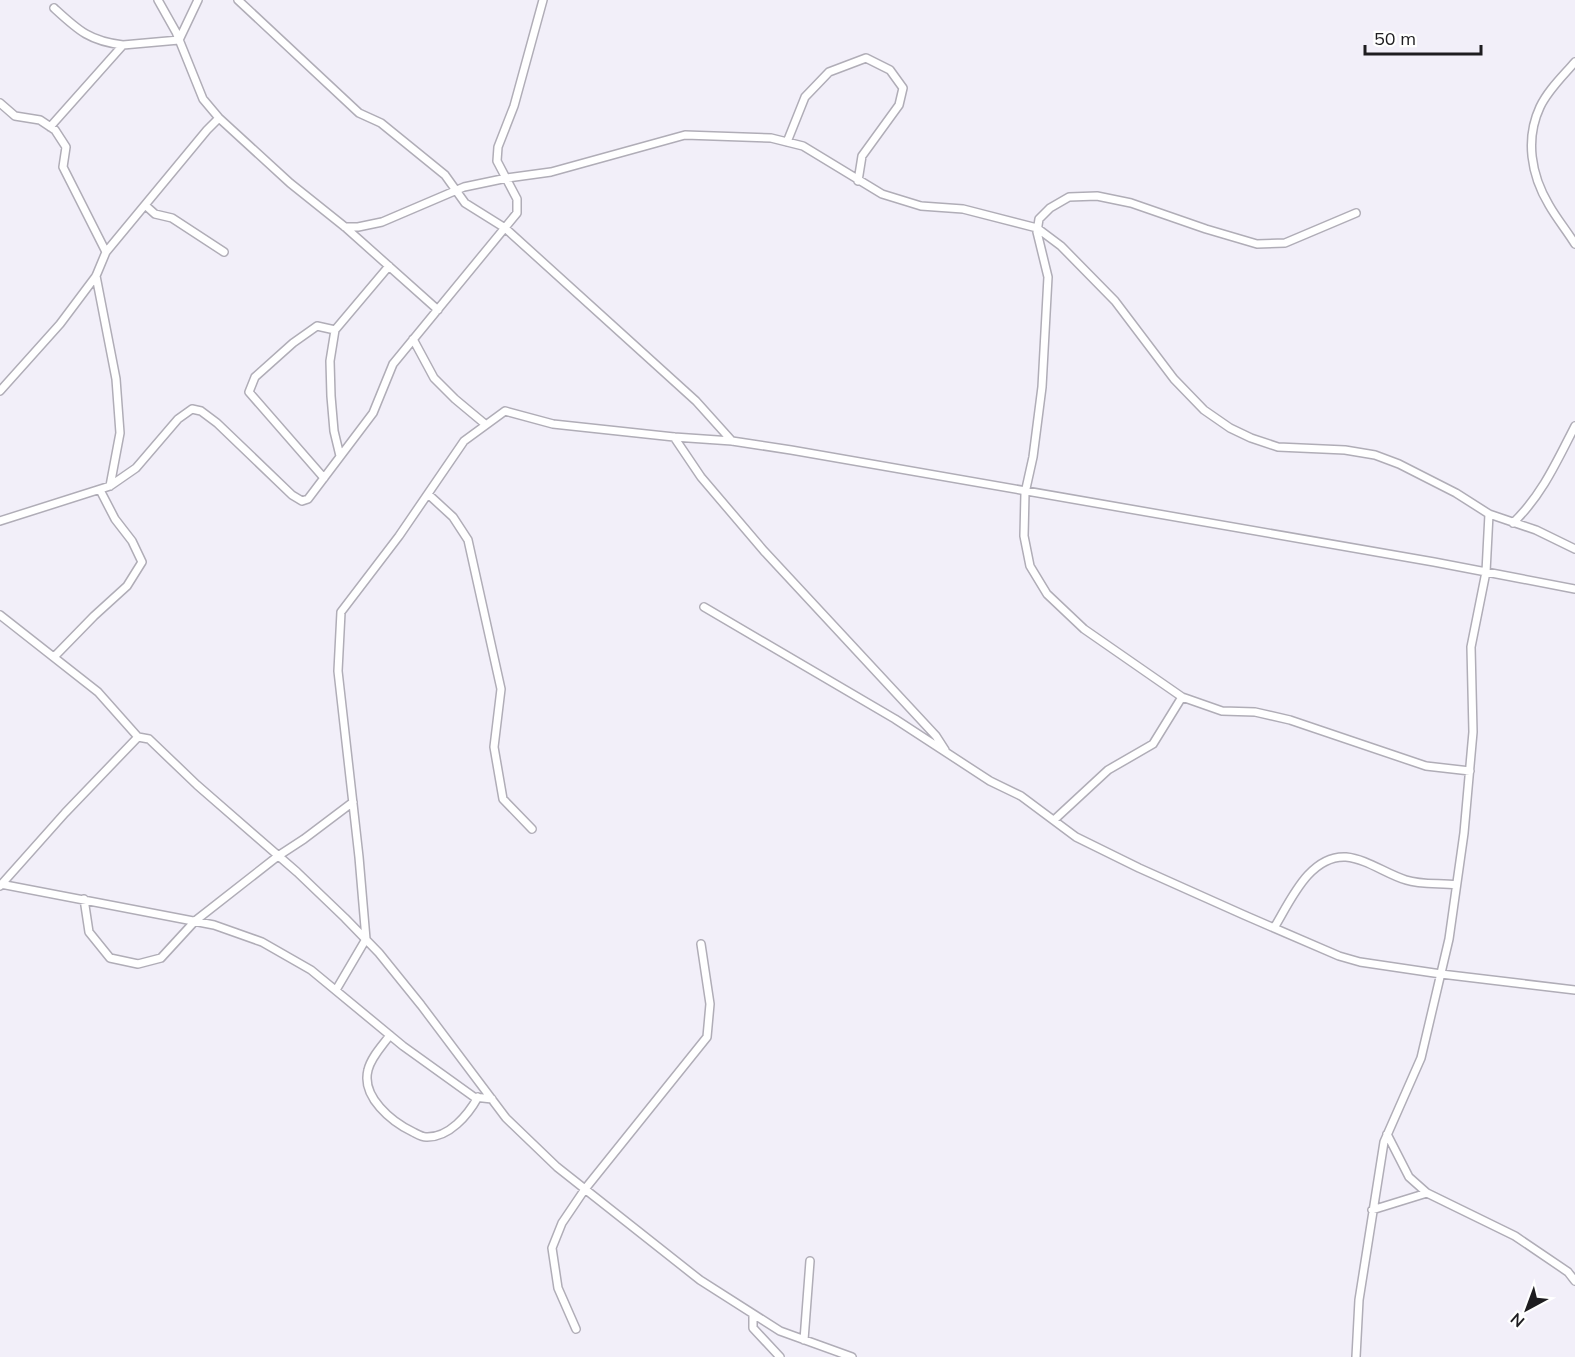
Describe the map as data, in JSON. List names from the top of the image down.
{
  "scale_bar": "50 m",
  "north": "bottom left"
}
